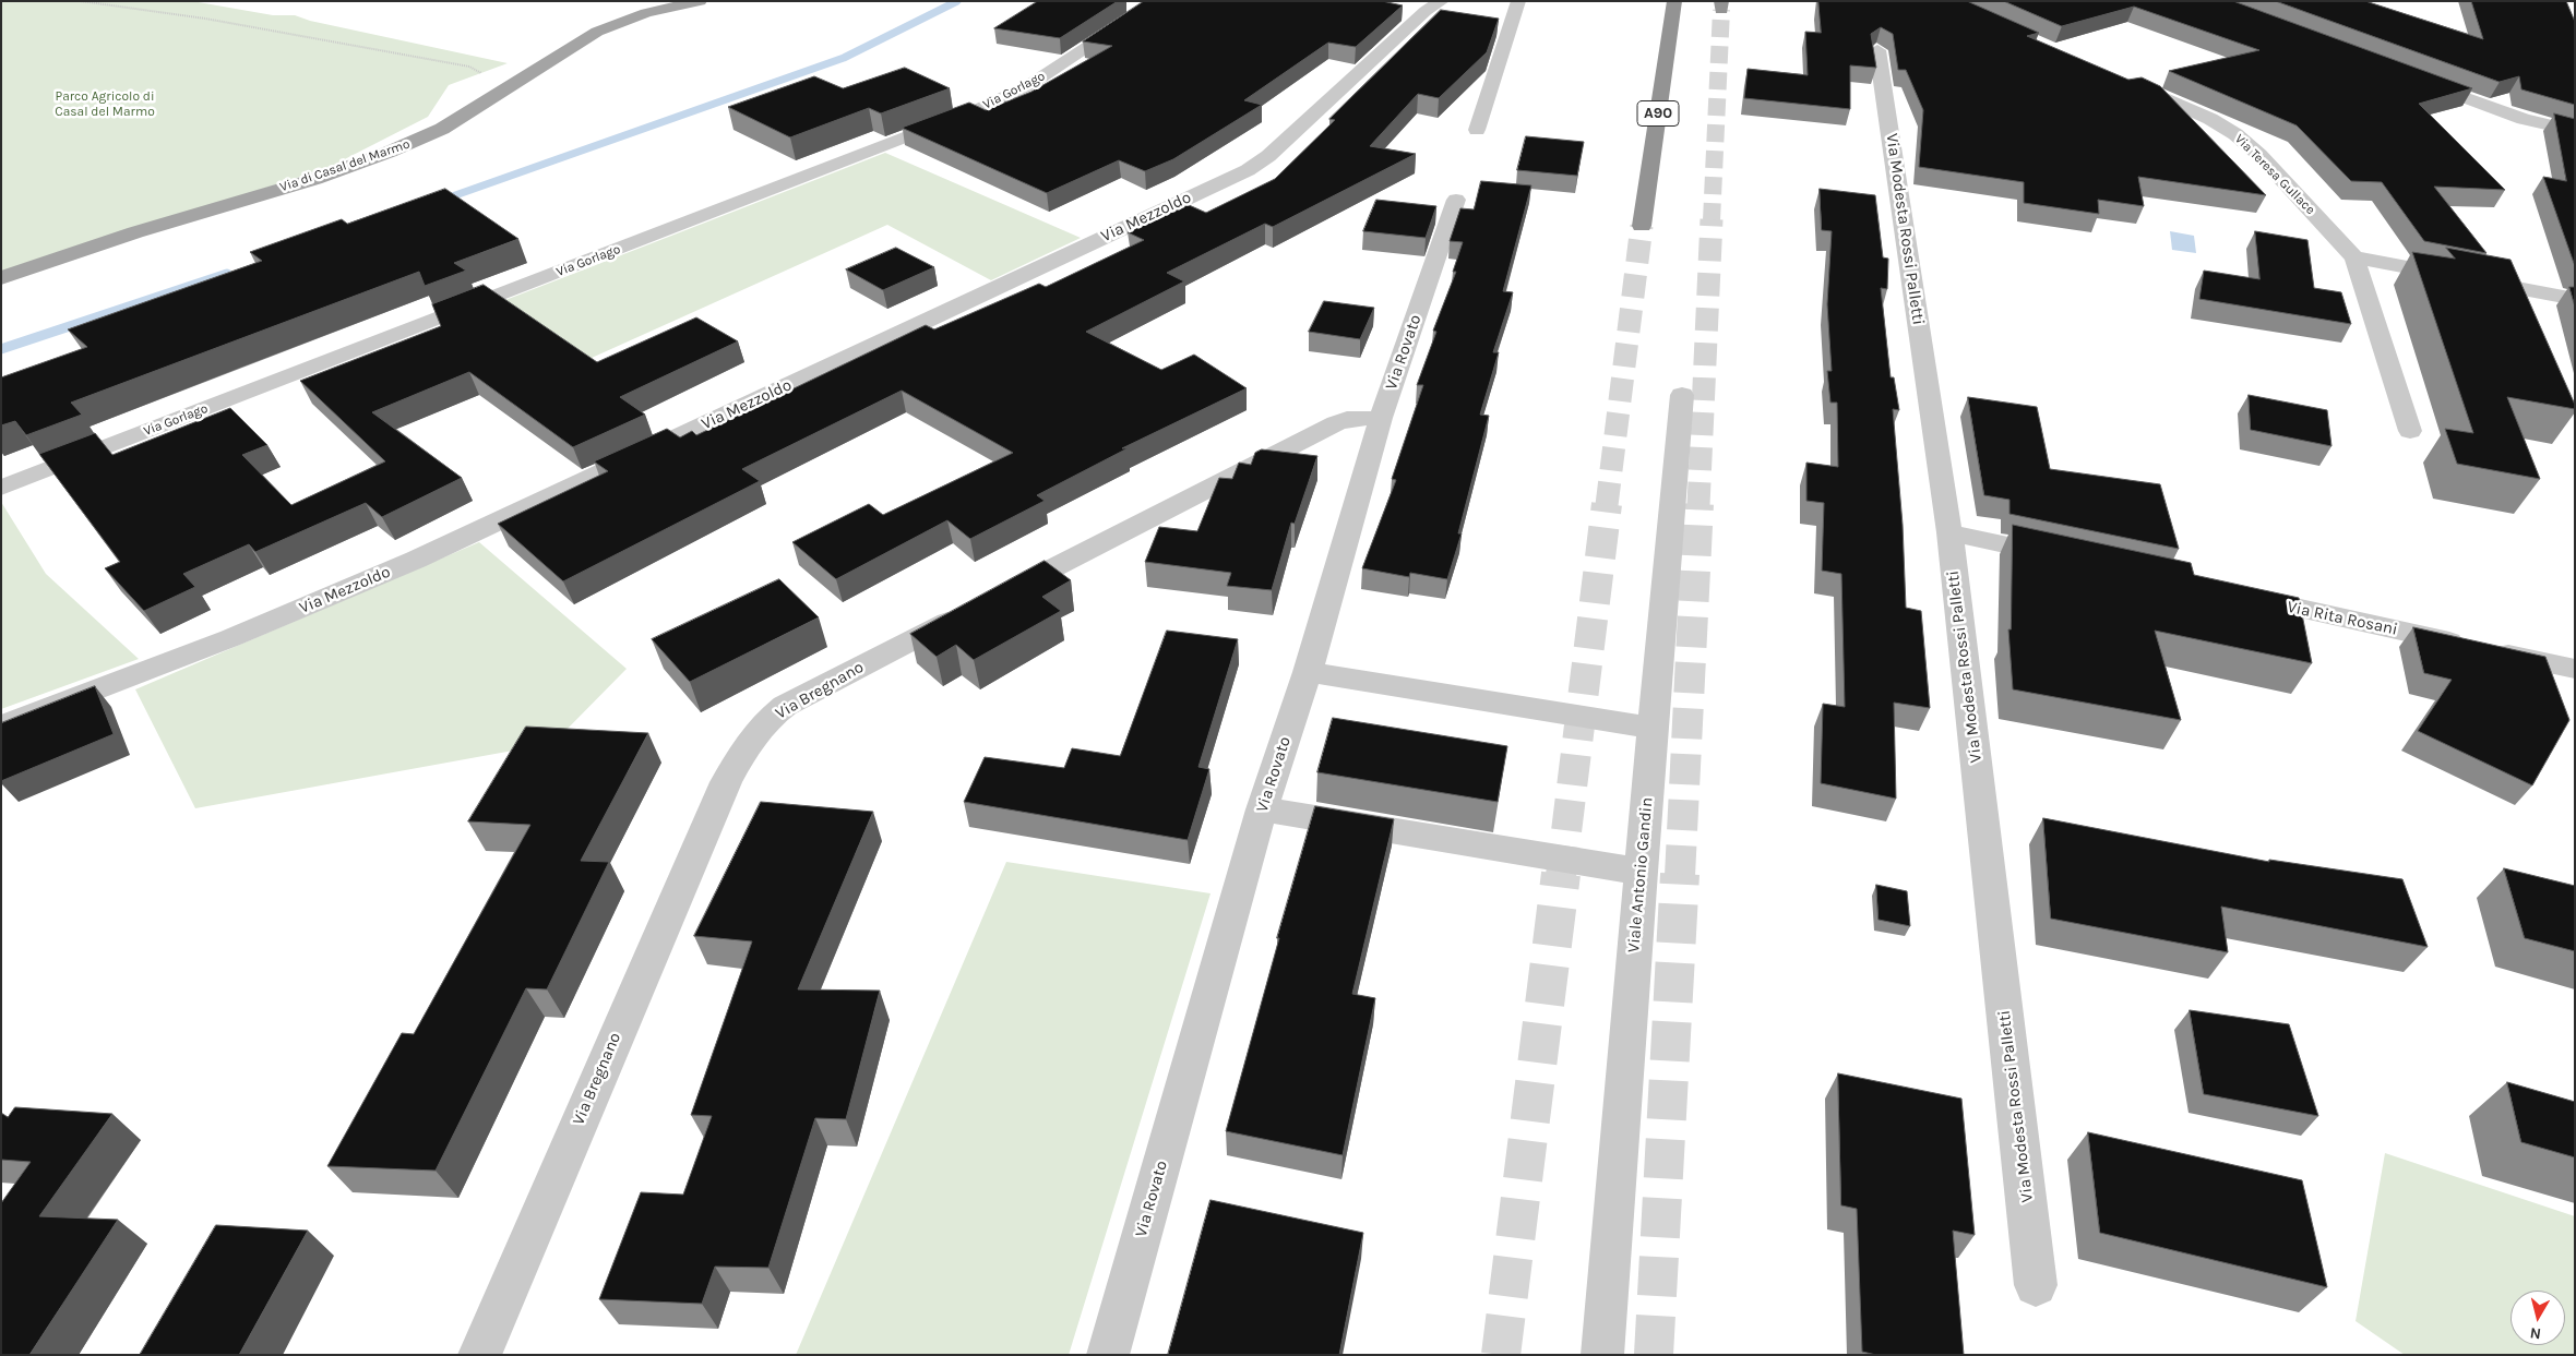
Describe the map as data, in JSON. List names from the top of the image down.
{
  "streets": {
    "highway": ["A90"],
    "main road": ["Via di Casal del Marmo"],
    "street": [
      "Via Gorlago",
      "Via Teresa Gullace",
      "Via Mezzoldo",
      "Via Modesta Rossi Palletti",
      "Via Rovato",
      "Via Rita Rosani",
      "Via Bregnano",
      "Viale Antonio Gandin"
    ]
  },
  "crossings": [
    ["Via Rovato", "Via Bregnano"]
  ],
  "parks": ["Parco Agricolo di Casal del Marmo"],
  "north": "bottom"
}
